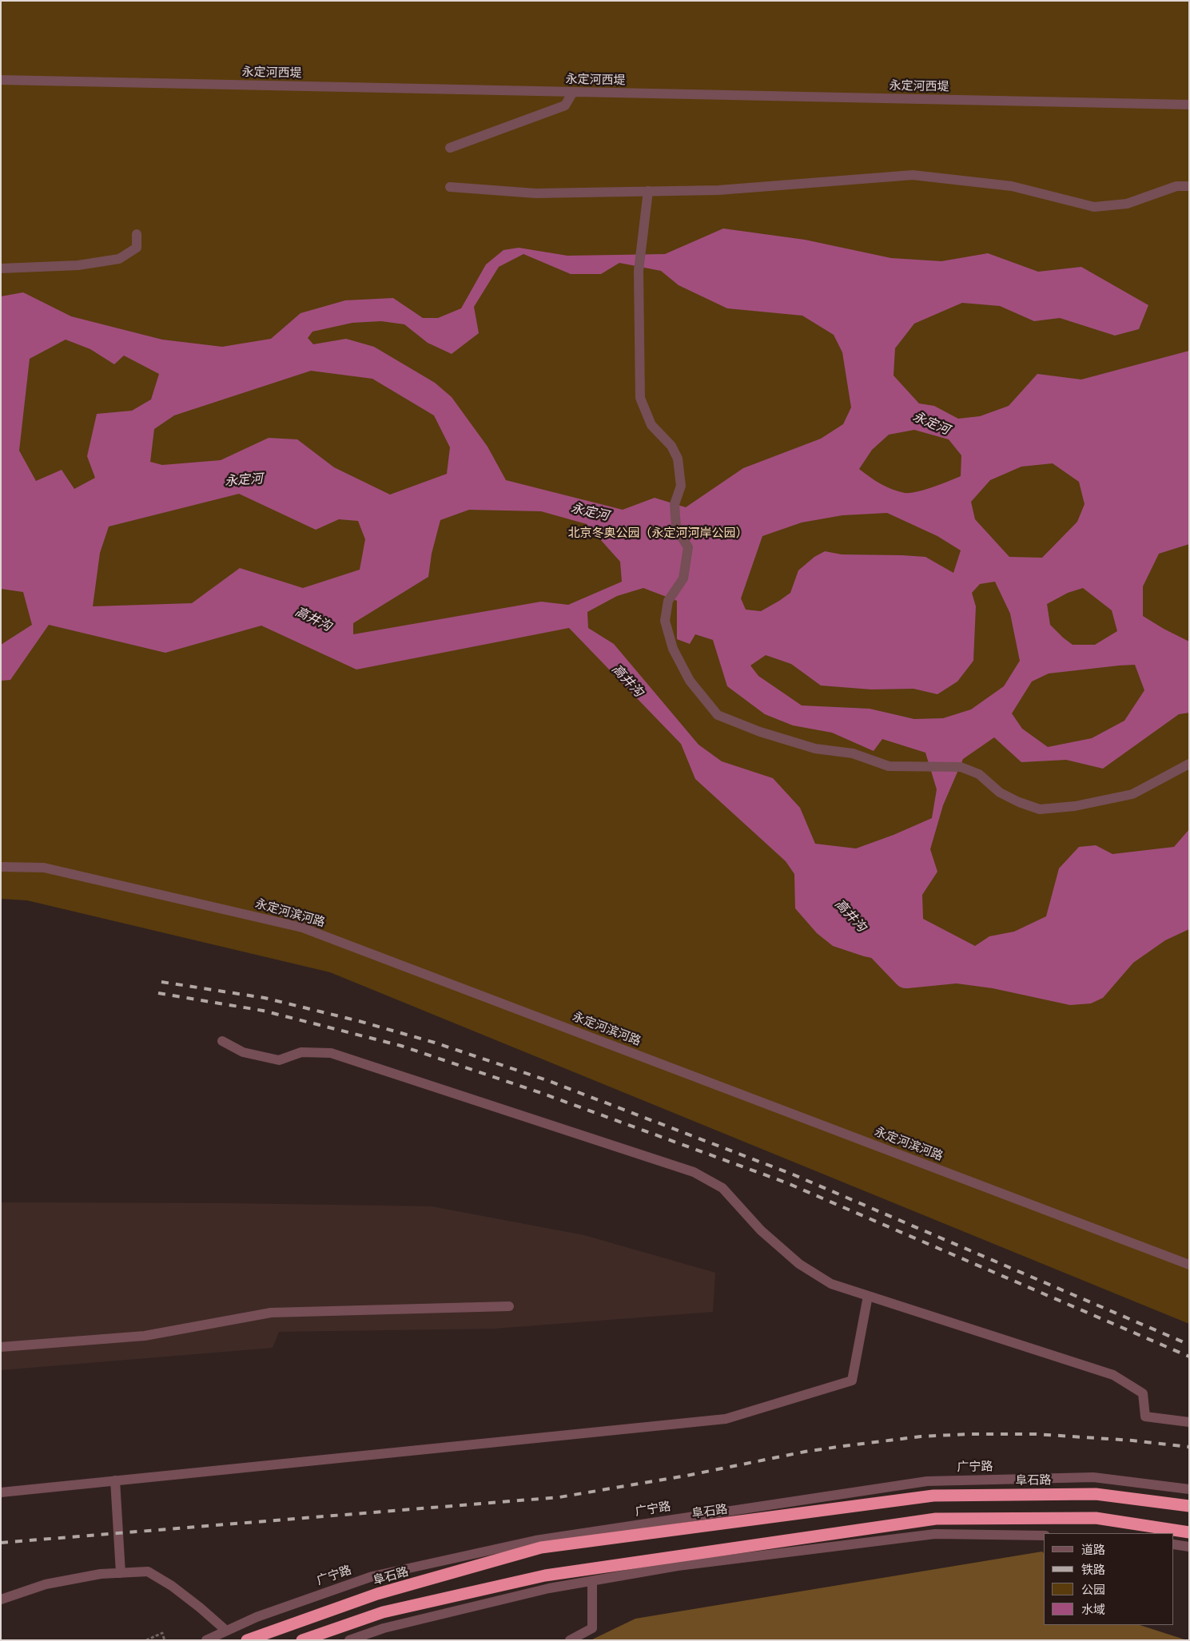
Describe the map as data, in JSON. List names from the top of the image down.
{
  "streets": {
    "highway": ["阜石路"],
    "street": ["永定河西堤", "永定河滨河路", "广宁路"]
  },
  "water": ["永定河", "高井沟"],
  "parks": ["北京冬奥公园（永定河河岸公园）"],
  "legend": [
    "道路",
    "铁路",
    "公园",
    "水域"
  ]
}
